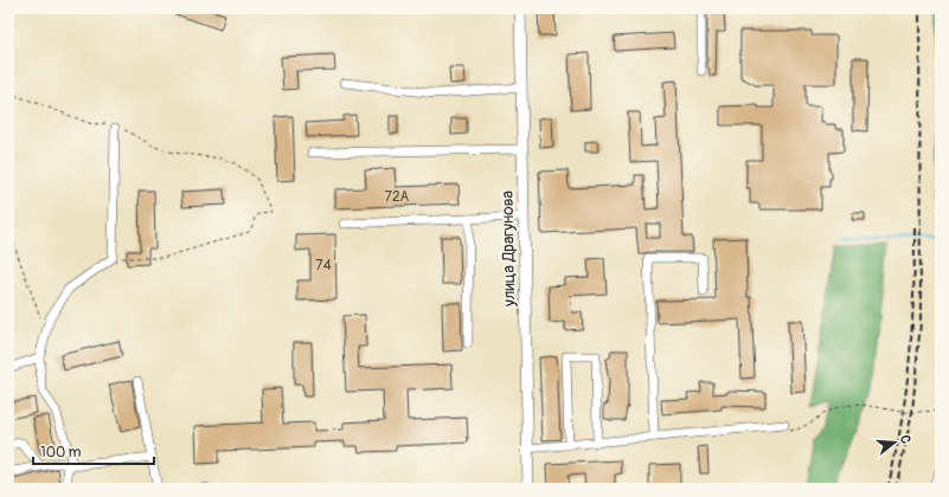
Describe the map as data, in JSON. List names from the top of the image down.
{
  "streets": {
    "main road": ["улица Драгунова"]
  },
  "house_numbers": ["72А", "74"],
  "scale_bar": "100 m",
  "north": "right"
}
